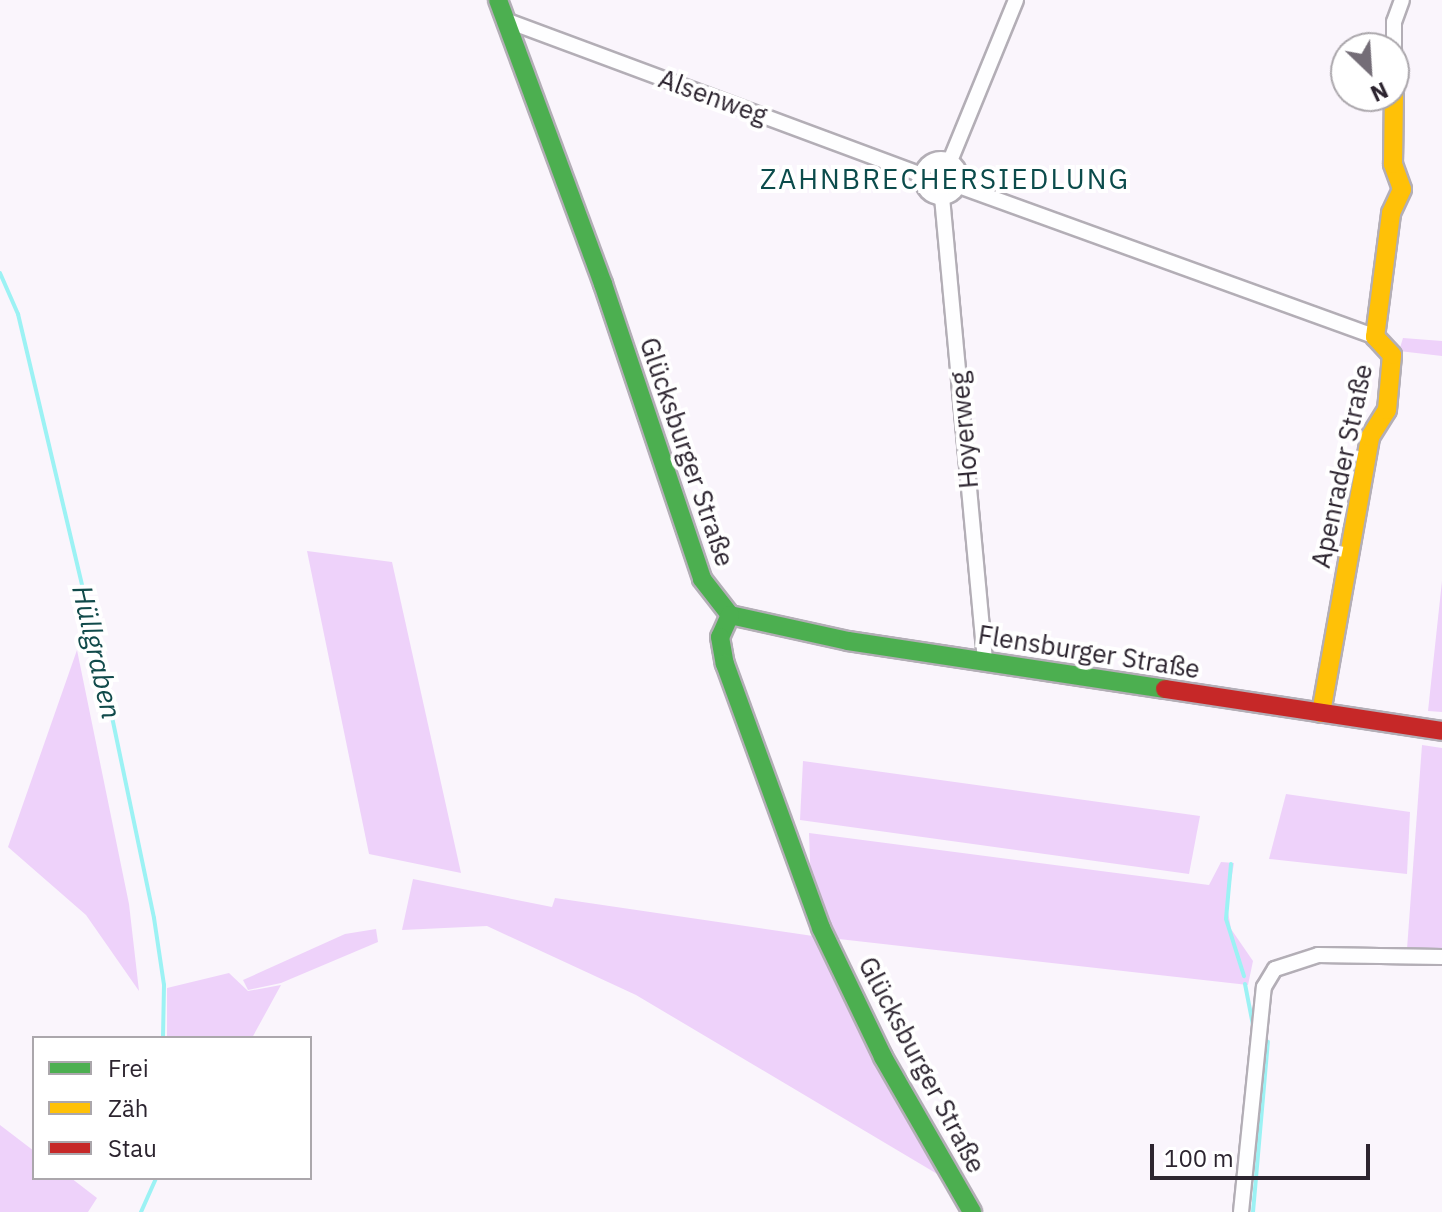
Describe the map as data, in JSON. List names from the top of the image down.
{
  "streets": {
    "street": [
      "Alsenweg",
      "Hoyerweg",
      "Glücksburger Straße",
      "Apenrader Straße",
      "Flensburger Straße"
    ]
  },
  "crossings": [
    ["Alsenweg", "Hoyerweg"],
    ["Alsenweg", "Glücksburger Straße"],
    ["Hoyerweg", "Flensburger Straße"],
    ["Glücksburger Straße", "Flensburger Straße"],
    ["Apenrader Straße", "Flensburger Straße"]
  ],
  "districts": ["ZAHNBRECHERSIEDLUNG"],
  "water": ["Hüllgraben"],
  "legend": ["Frei", "Zäh", "Stau"],
  "scale_bar": "100 m",
  "north": "bottom right"
}
